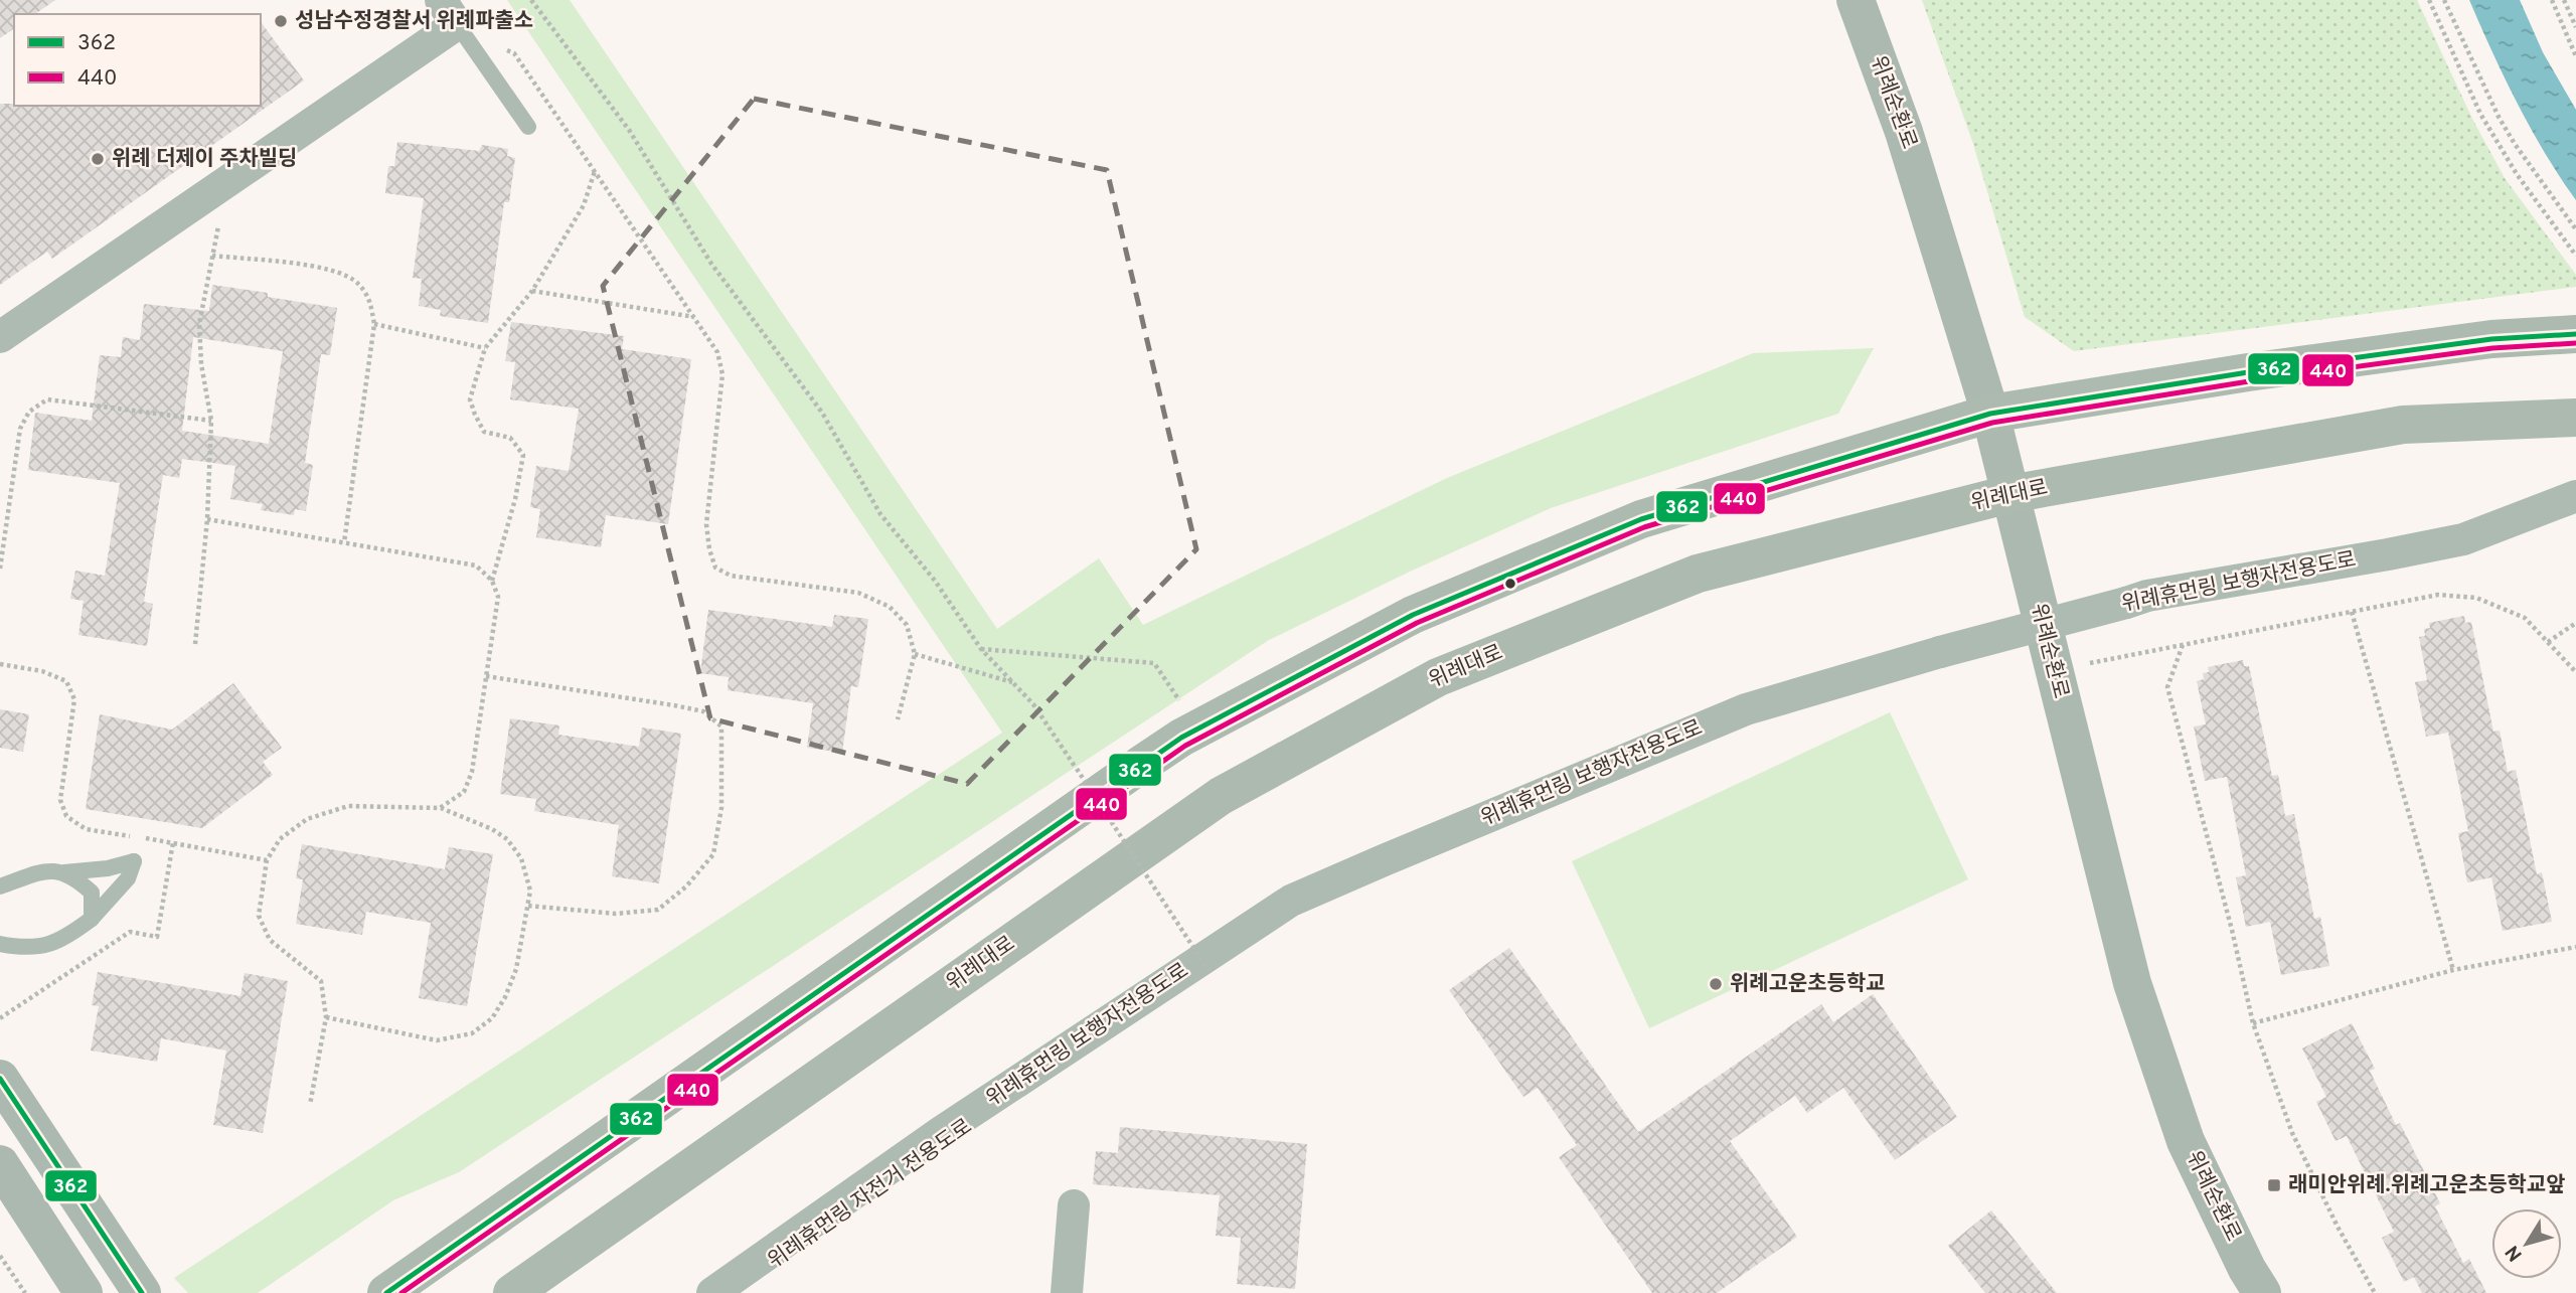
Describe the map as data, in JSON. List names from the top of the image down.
{
  "streets": {
    "main road": ["위례대로"],
    "street": ["위례순환로", "위례휴먼링 보행자전용도로"]
  },
  "crossings": [
    ["위례순환로", "위례대로"]
  ],
  "places": {
    "other": ["성남수정경찰서 위례파출소", "위례 더제이 주차빌딩", "위례고운초등학교"],
    "transit": ["래미안위례.위례고운초등학교앞"]
  },
  "lines": ["transit line 362", "transit line 440"],
  "legend": ["362", "440"],
  "north": "bottom left"
}
